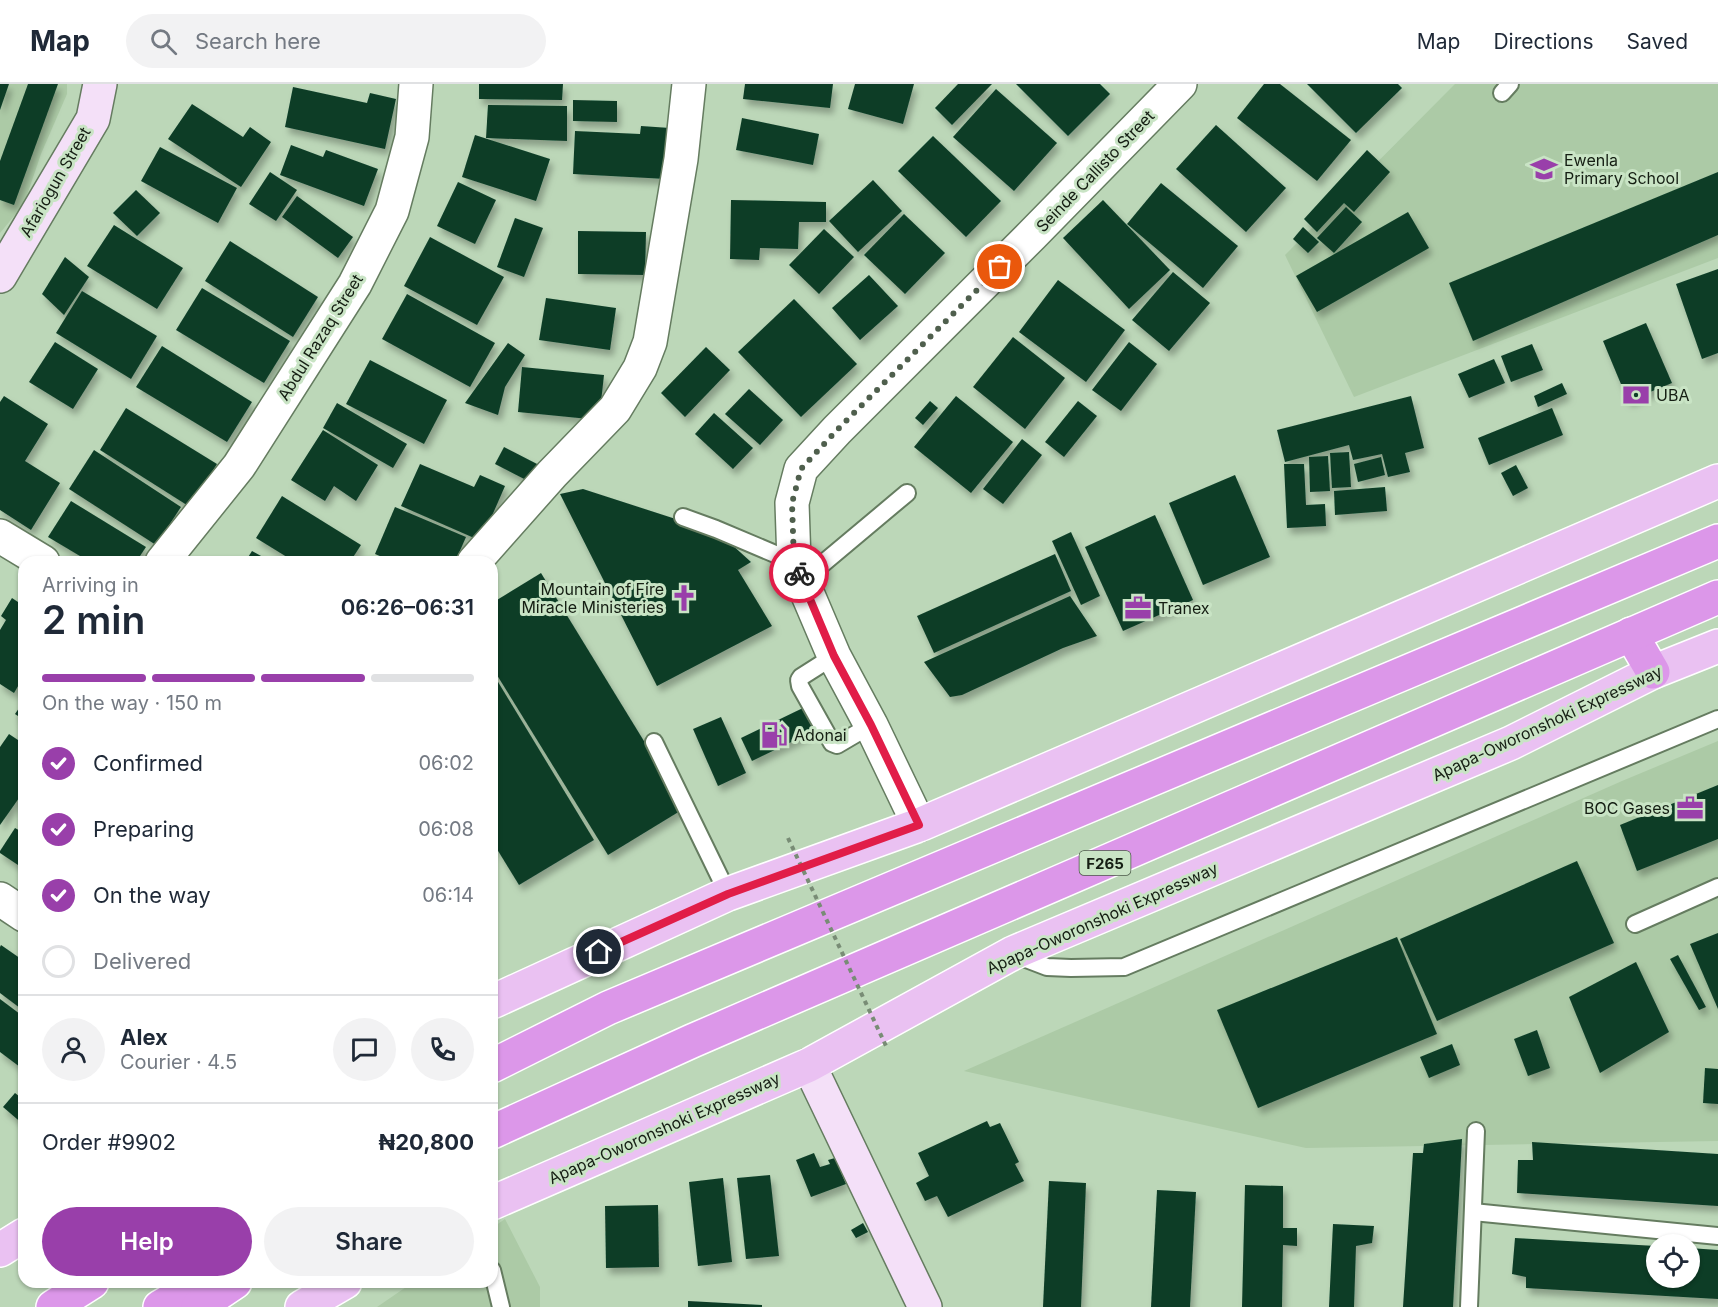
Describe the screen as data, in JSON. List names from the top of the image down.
{
  "streets": {
    "highway": ["F265"],
    "main road": ["Apapa-Oworonshoki Expressway"],
    "street": ["Seinde Callisto Street", "Afariogun Street", "Abdul Razaq Street"]
  },
  "places": {
    "school or university": ["Ewenla Primary School"],
    "bank": ["UBA"],
    "church": ["Mountain of Fire Miracle Ministeries"],
    "office": ["Tranex", "BOC Gases"],
    "fuel station": ["Adonai"]
  },
  "page": {
    "header": "Map",
    "search": "Search here",
    "nav": ["Map", "Directions", "Saved"],
    "heading": ["2 min", "Arriving in", "06:26–06:31"],
    "panel": [
      "Alex",
      "Courier · 4.5",
      "Order #9902",
      "₦20,800"
    ],
    "bar": "On the way · 150 m",
    "list": [
      ["Confirmed", "06:02"],
      ["Preparing", "06:08"],
      ["On the way", "06:14"],
      "Delivered"
    ],
    "buttons": ["Help", "Share"]
  }
}
